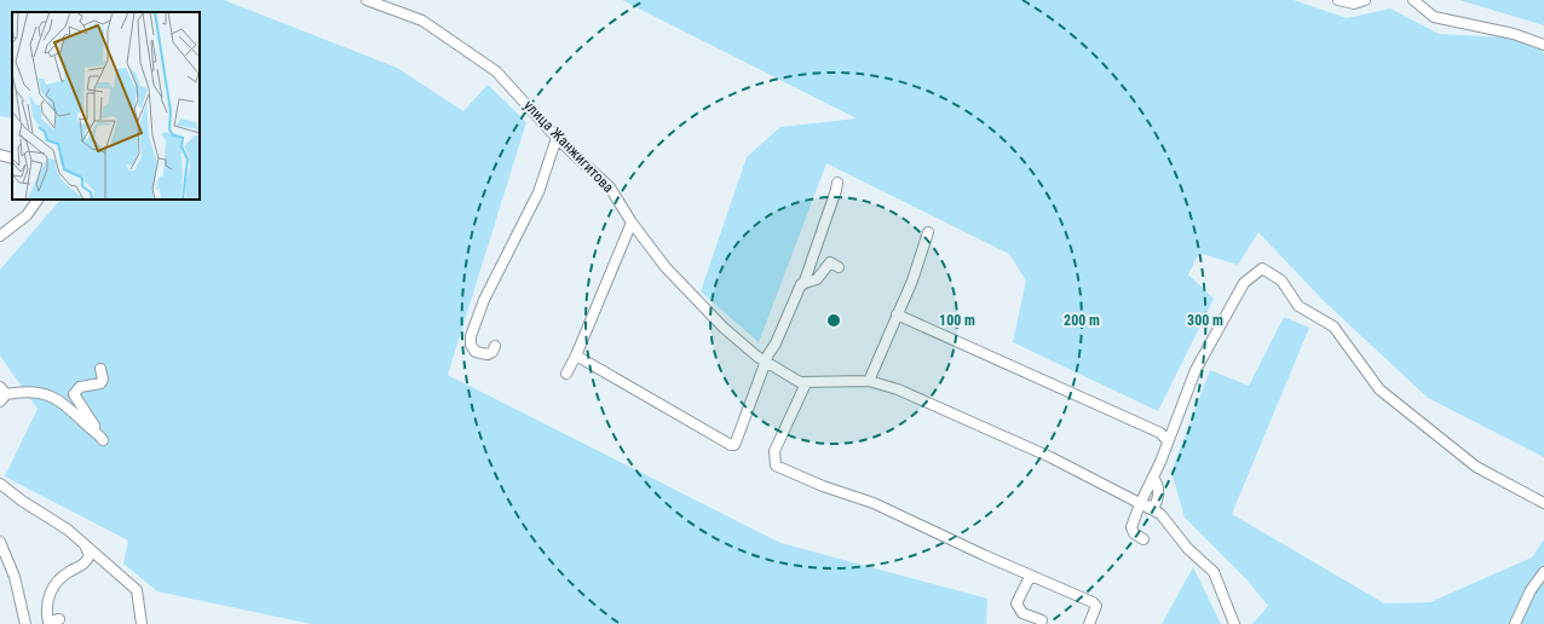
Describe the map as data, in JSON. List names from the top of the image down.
{
  "streets": {
    "street": ["улица Жанжигитова"]
  },
  "rings": ["100 m", "200 m", "300 m"]
}
